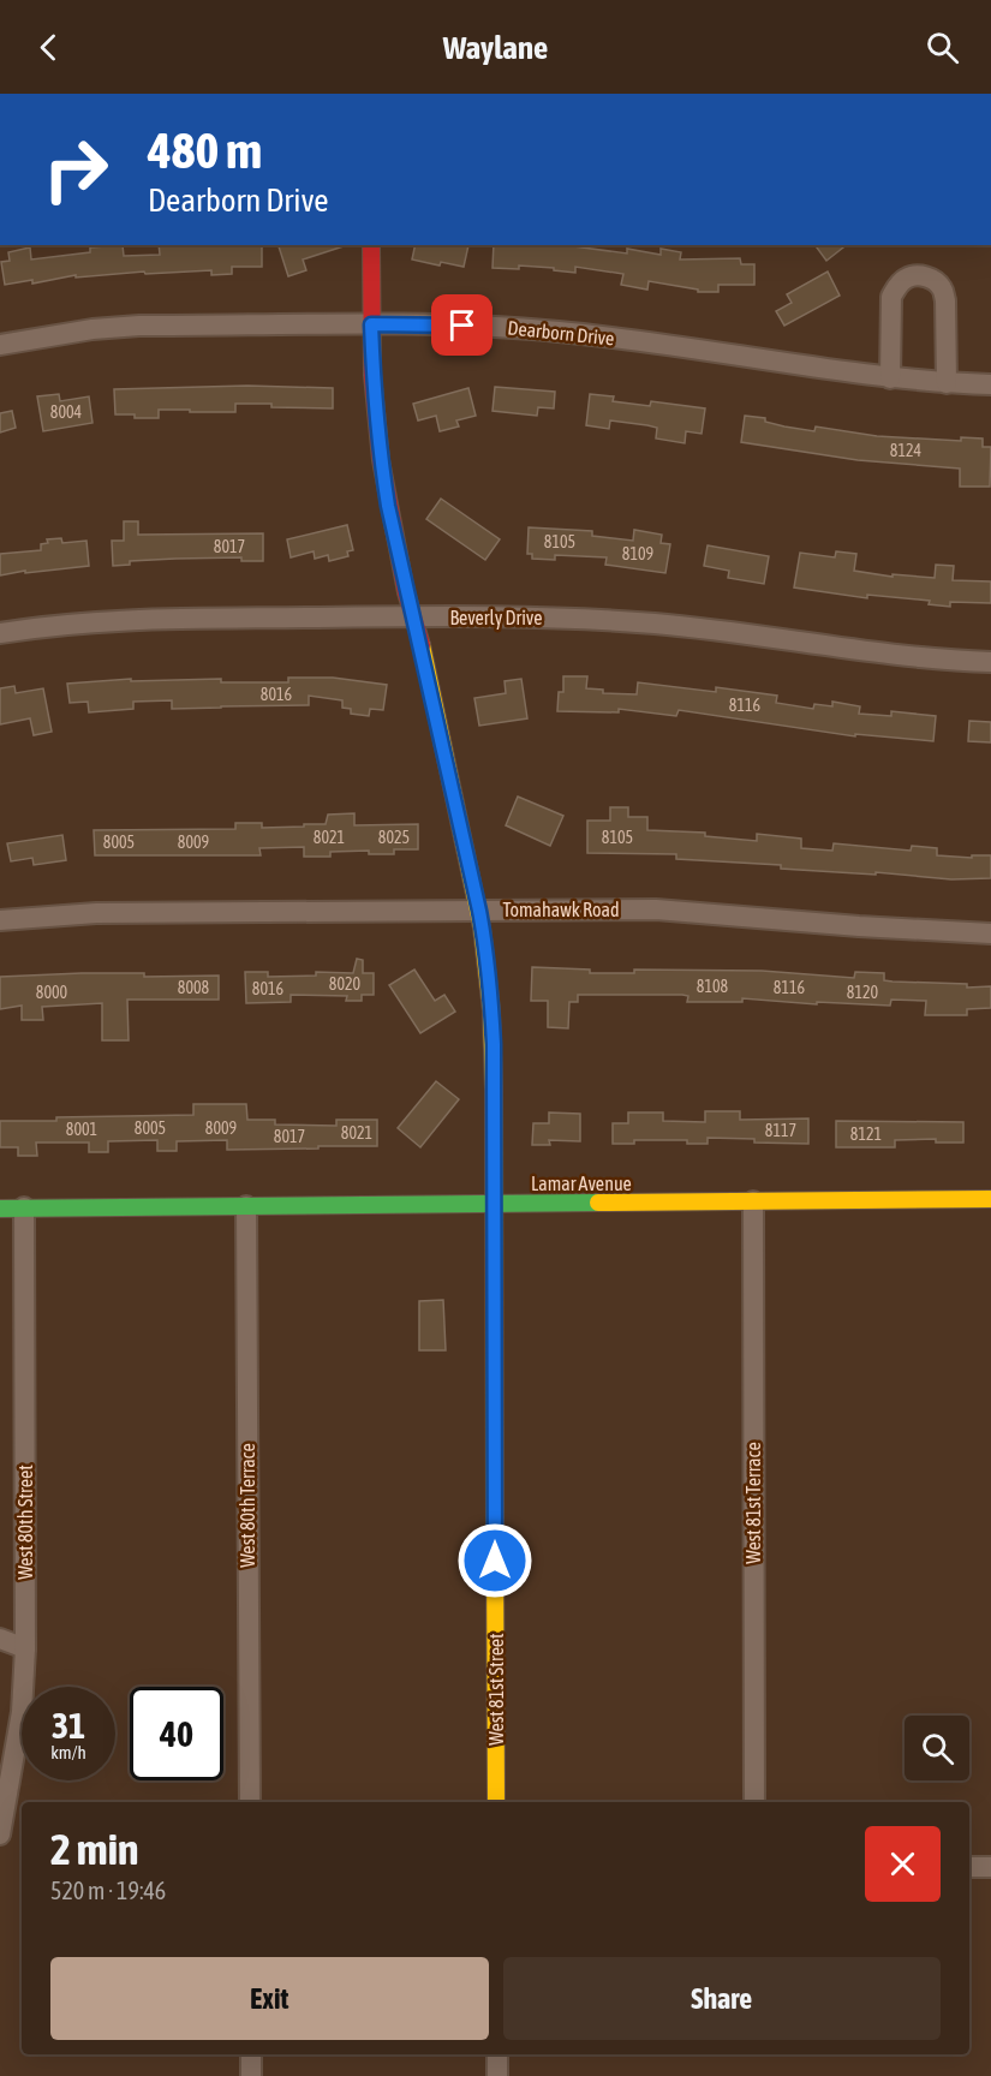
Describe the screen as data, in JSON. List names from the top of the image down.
{
  "streets": {
    "street": [
      "Dearborn Drive",
      "Beverly Drive",
      "Tomahawk Road",
      "Lamar Avenue",
      "West 81st Terrace",
      "West 80th Terrace",
      "West 80th Street",
      "West 81st Street"
    ]
  },
  "crossings": [
    ["Dearborn Drive", "West 81st Street"],
    ["Beverly Drive", "West 81st Street"],
    ["Tomahawk Road", "West 81st Street"],
    ["Lamar Avenue", "West 81st Terrace"],
    ["Lamar Avenue", "West 80th Terrace"],
    ["Lamar Avenue", "West 80th Street"],
    ["Lamar Avenue", "West 81st Street"]
  ],
  "house_numbers": [
    "8004",
    "8124",
    "8105",
    "8017",
    "8109",
    "8016",
    "8116",
    "8021",
    "8025",
    "8105",
    "8005",
    "8009",
    "8020",
    "8108",
    "8008",
    "8116",
    "8016",
    "8000",
    "8120",
    "8005",
    "8009",
    "8001",
    "8117",
    "8021",
    "8121",
    "8017"
  ],
  "page": {
    "header": "Waylane",
    "turn": ["480 m", "Dearborn Drive"],
    "speed": "31 km/h",
    "limit": "40",
    "heading": ["2 min", "520 m · 19:46"],
    "buttons": ["Exit", "Share"]
  }
}
